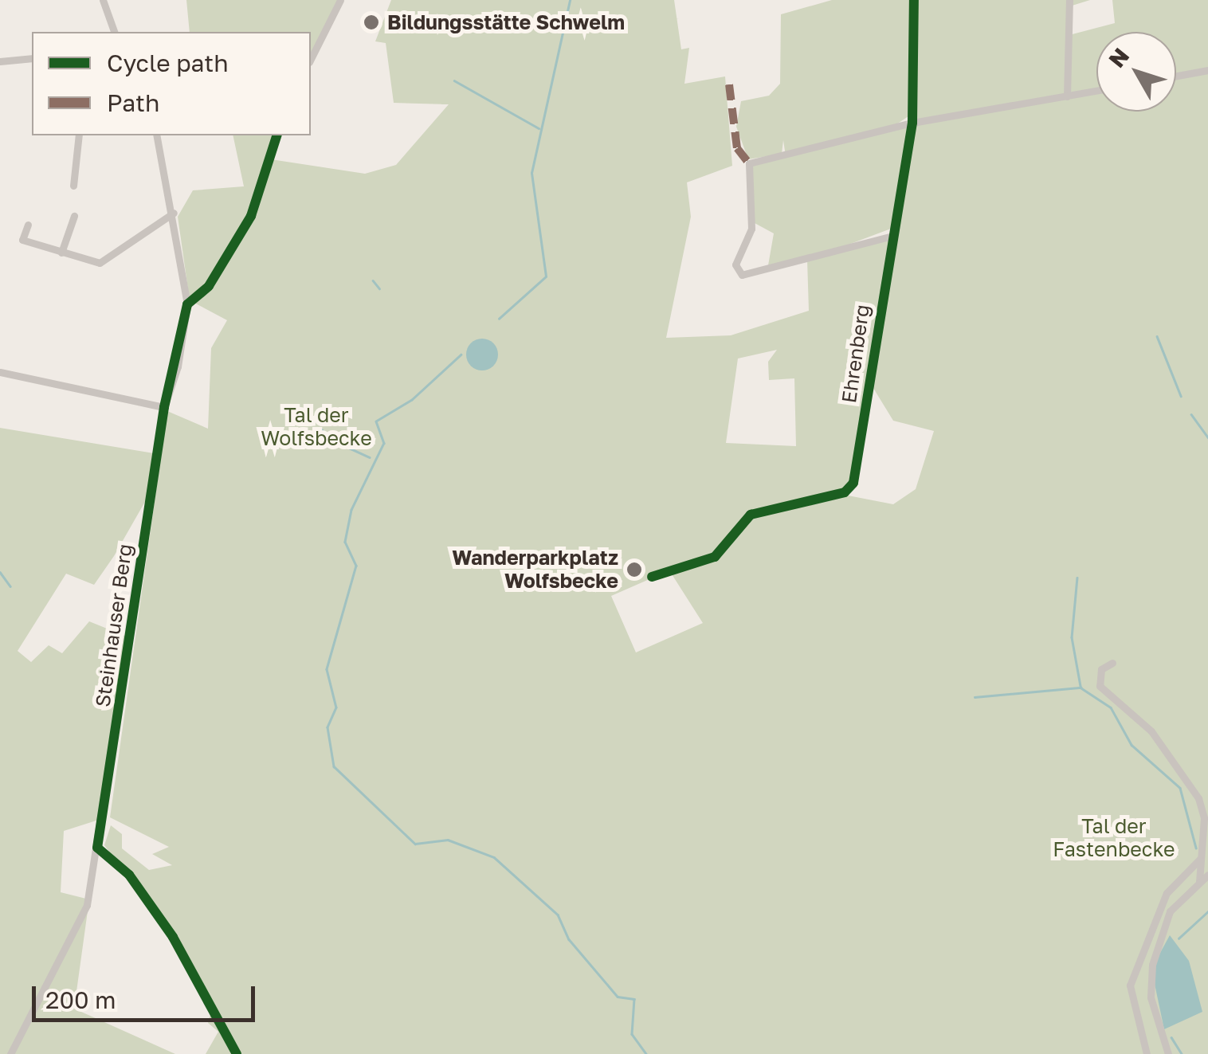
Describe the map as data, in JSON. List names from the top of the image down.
{
  "streets": {
    "street": ["Ehrenberg", "Steinhauser Berg"]
  },
  "parks": ["Tal der Wolfsbecke", "Tal der Fastenbecke"],
  "places": ["Bildungsstätte Schwelm", "Wanderparkplatz Wolfsbecke"],
  "legend": ["Cycle path", "Path"],
  "scale_bar": "200 m",
  "north": "top left"
}
